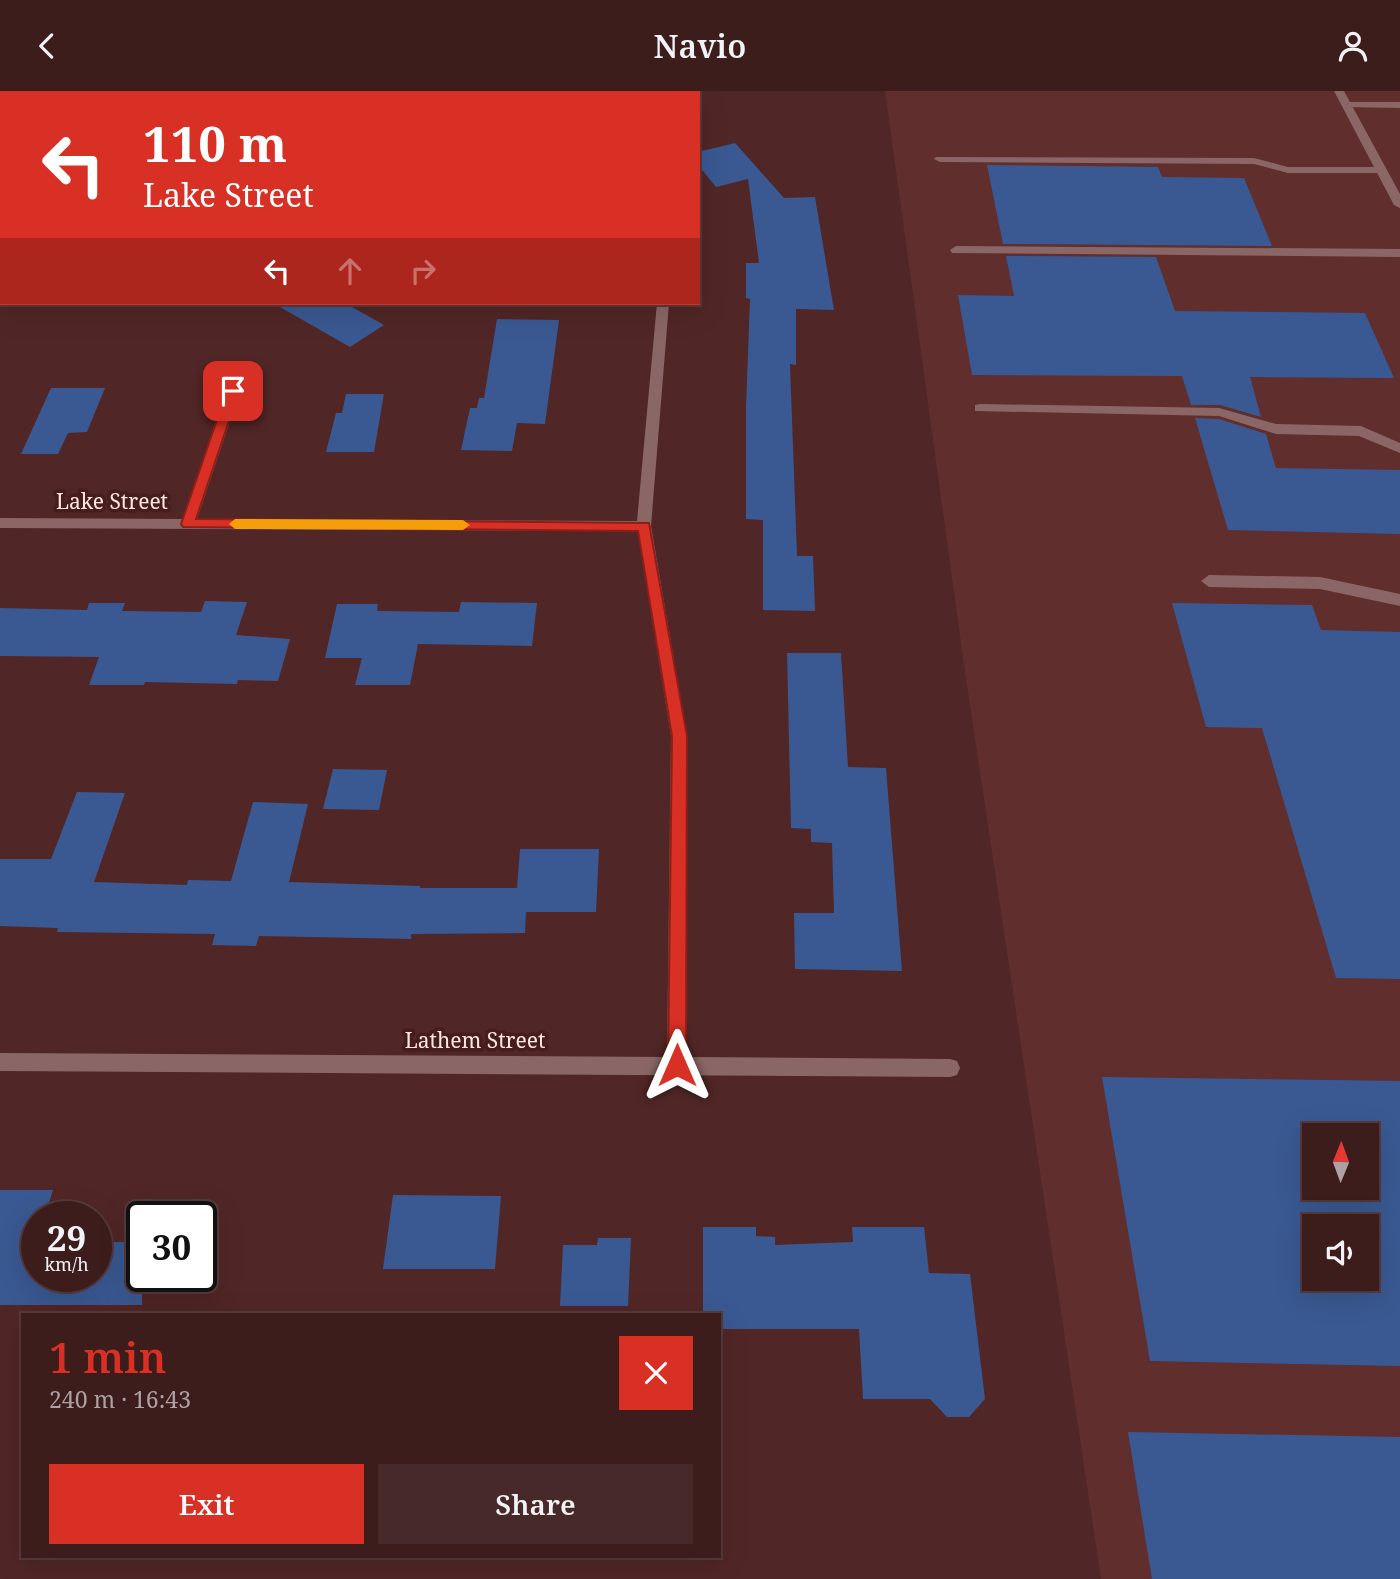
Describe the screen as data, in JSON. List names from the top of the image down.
{
  "streets": {
    "street": ["Lake Street", "Lathem Street"]
  },
  "north": "top",
  "page": {
    "header": "Navio",
    "turn": ["110 m", "Lake Street"],
    "speed": "29 km/h",
    "limit": "30",
    "heading": ["1 min", "240 m · 16:43"],
    "buttons": ["Exit", "Share"]
  }
}
